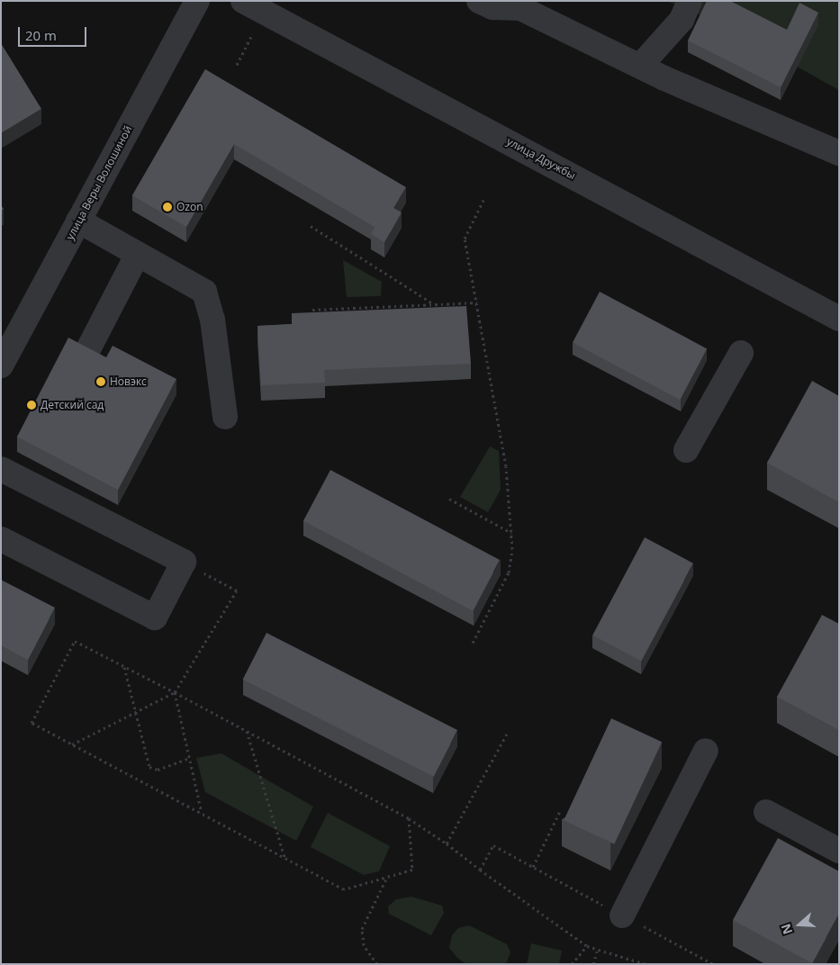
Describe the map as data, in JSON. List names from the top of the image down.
{
  "streets": {
    "street": ["улица Дружбы", "улица Веры Волошиной"]
  },
  "places": ["Ozon", "Новэкс", "Детский сад"],
  "scale_bar": "20 m",
  "north": "left"
}
